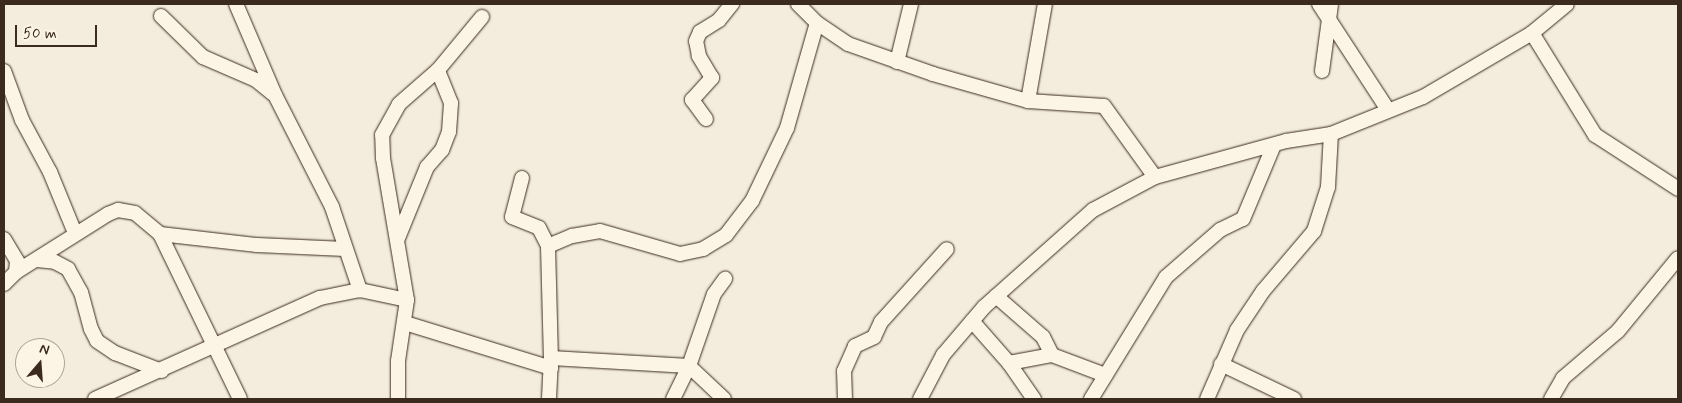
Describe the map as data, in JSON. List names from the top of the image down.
{
  "scale_bar": "50 m",
  "north": "top"
}
